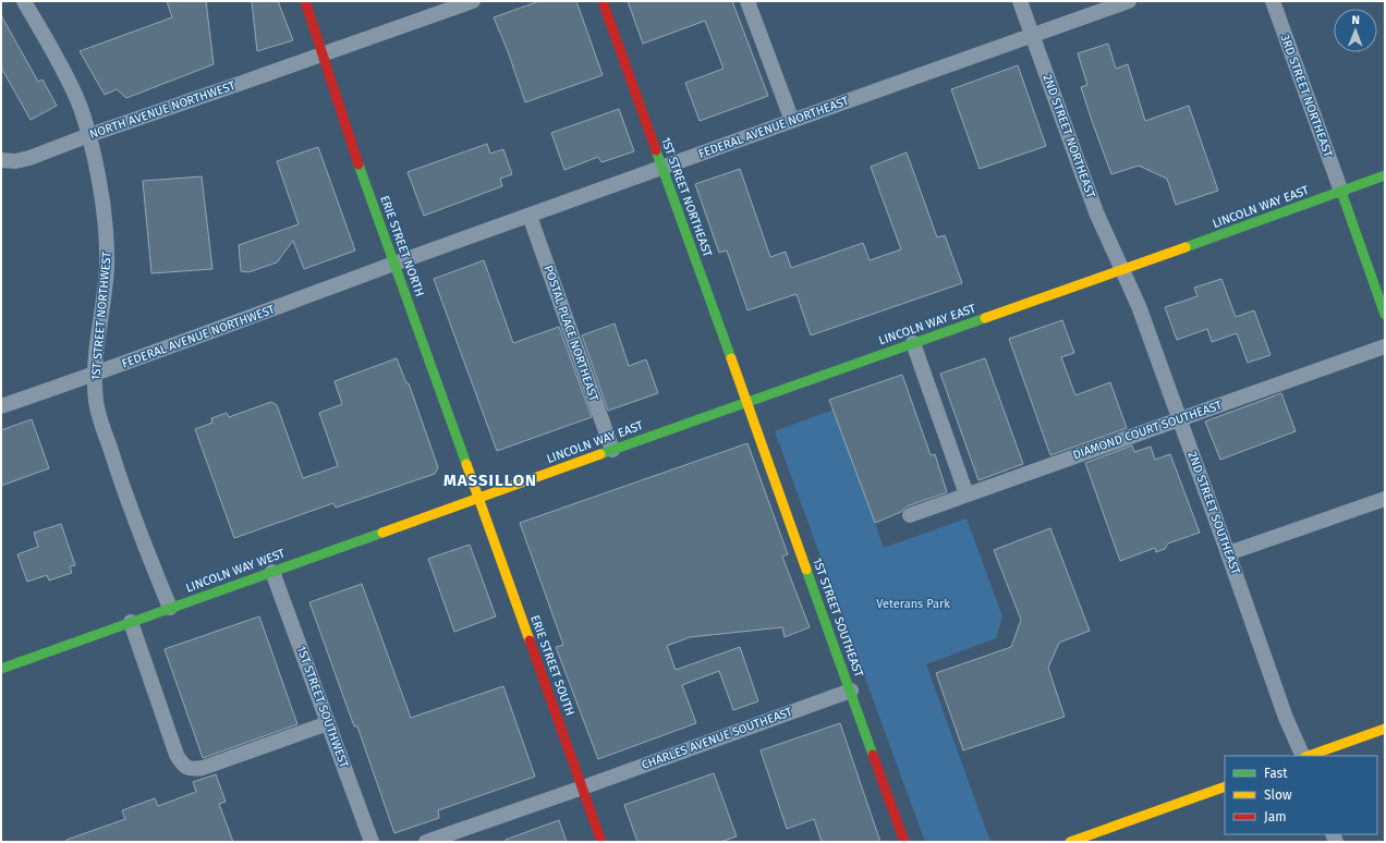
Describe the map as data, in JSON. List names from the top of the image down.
{
  "streets": {
    "main road": [
      "1ST STREET NORTHEAST",
      "LINCOLN WAY EAST",
      "ERIE STREET NORTH",
      "LINCOLN WAY WEST",
      "1ST STREET SOUTHEAST",
      "ERIE STREET SOUTH"
    ],
    "street": [
      "3RD STREET NORTHEAST",
      "NORTH AVENUE NORTHWEST",
      "FEDERAL AVENUE NORTHEAST",
      "2ND STREET NORTHEAST",
      "1ST STREET NORTHWEST",
      "POSTAL PLACE NORTHEAST",
      "FEDERAL AVENUE NORTHWEST",
      "DIAMOND COURT SOUTHEAST",
      "2ND STREET SOUTHEAST",
      "1ST STREET SOUTHWEST",
      "CHARLES AVENUE SOUTHEAST"
    ]
  },
  "crossings": [
    ["3RD STREET NORTHEAST", "LINCOLN WAY EAST"],
    ["NORTH AVENUE NORTHWEST", "ERIE STREET NORTH"],
    ["NORTH AVENUE NORTHWEST", "1ST STREET NORTHWEST"],
    ["FEDERAL AVENUE NORTHEAST", "2ND STREET NORTHEAST"],
    ["FEDERAL AVENUE NORTHEAST", "1ST STREET NORTHEAST"],
    ["FEDERAL AVENUE NORTHEAST", "ERIE STREET NORTH"],
    ["FEDERAL AVENUE NORTHEAST", "POSTAL PLACE NORTHEAST"],
    ["FEDERAL AVENUE NORTHEAST", "FEDERAL AVENUE NORTHWEST"],
    ["2ND STREET NORTHEAST", "LINCOLN WAY EAST"],
    ["2ND STREET NORTHEAST", "2ND STREET SOUTHEAST"],
    ["1ST STREET NORTHEAST", "LINCOLN WAY EAST"],
    ["1ST STREET NORTHEAST", "1ST STREET SOUTHEAST"],
    ["LINCOLN WAY EAST", "ERIE STREET NORTH"],
    ["LINCOLN WAY EAST", "POSTAL PLACE NORTHEAST"],
    ["LINCOLN WAY EAST", "2ND STREET SOUTHEAST"],
    ["LINCOLN WAY EAST", "LINCOLN WAY WEST"],
    ["LINCOLN WAY EAST", "1ST STREET SOUTHEAST"],
    ["LINCOLN WAY EAST", "ERIE STREET SOUTH"],
    ["ERIE STREET NORTH", "FEDERAL AVENUE NORTHWEST"],
    ["ERIE STREET NORTH", "LINCOLN WAY WEST"],
    ["ERIE STREET NORTH", "ERIE STREET SOUTH"],
    ["1ST STREET NORTHWEST", "FEDERAL AVENUE NORTHWEST"],
    ["1ST STREET NORTHWEST", "LINCOLN WAY WEST"],
    ["DIAMOND COURT SOUTHEAST", "2ND STREET SOUTHEAST"],
    ["LINCOLN WAY WEST", "ERIE STREET SOUTH"],
    ["LINCOLN WAY WEST", "1ST STREET SOUTHWEST"],
    ["1ST STREET SOUTHEAST", "CHARLES AVENUE SOUTHEAST"],
    ["ERIE STREET SOUTH", "CHARLES AVENUE SOUTHEAST"]
  ],
  "districts": ["MASSILLON"],
  "parks": ["Veterans Park"],
  "legend": ["Fast", "Slow", "Jam"],
  "north": "top"
}
